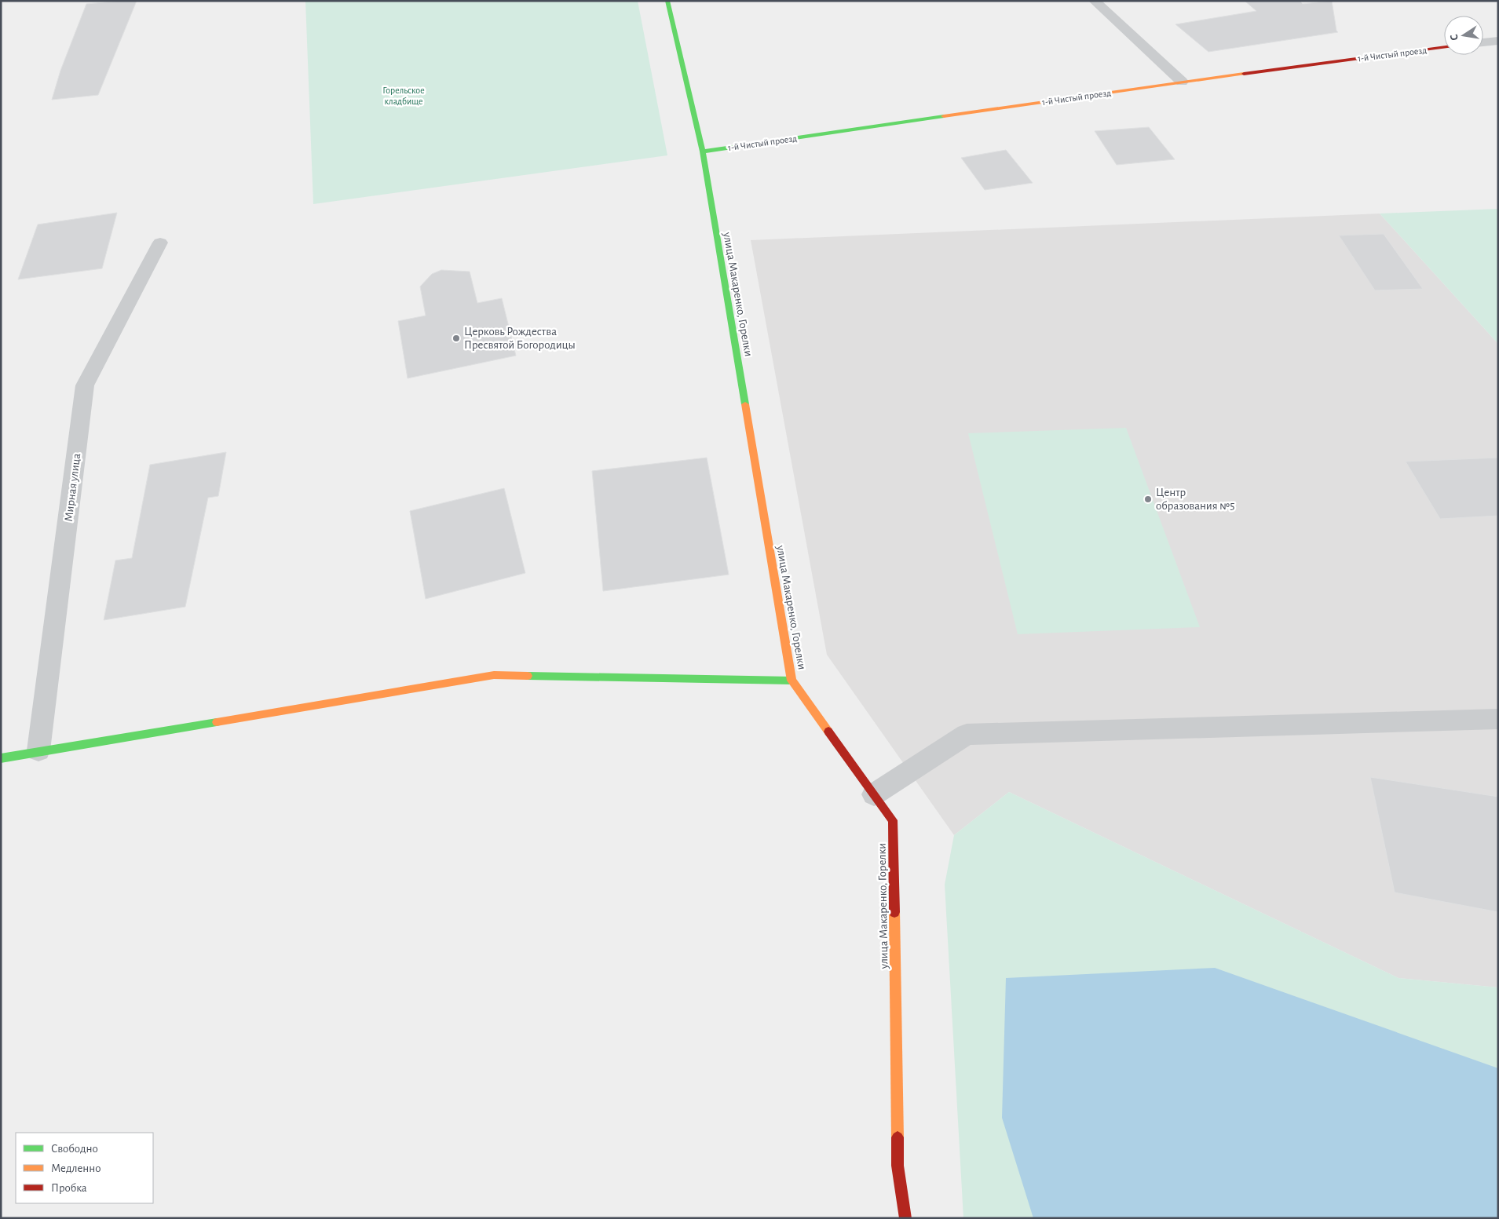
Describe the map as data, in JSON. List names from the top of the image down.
{
  "streets": {
    "street": ["1-й Чистый проезд", "улица Макаренко, Горелки", "Мирная улица"]
  },
  "crossings": [
    ["1-й Чистый проезд", "улица Макаренко, Горелки"]
  ],
  "parks": ["Горельское кладбище"],
  "places": ["Церковь Рождества Пресвятой Богородицы", "Центр образования №5"],
  "legend": ["Свободно", "Медленно", "Пробка"],
  "north": "left"
}
